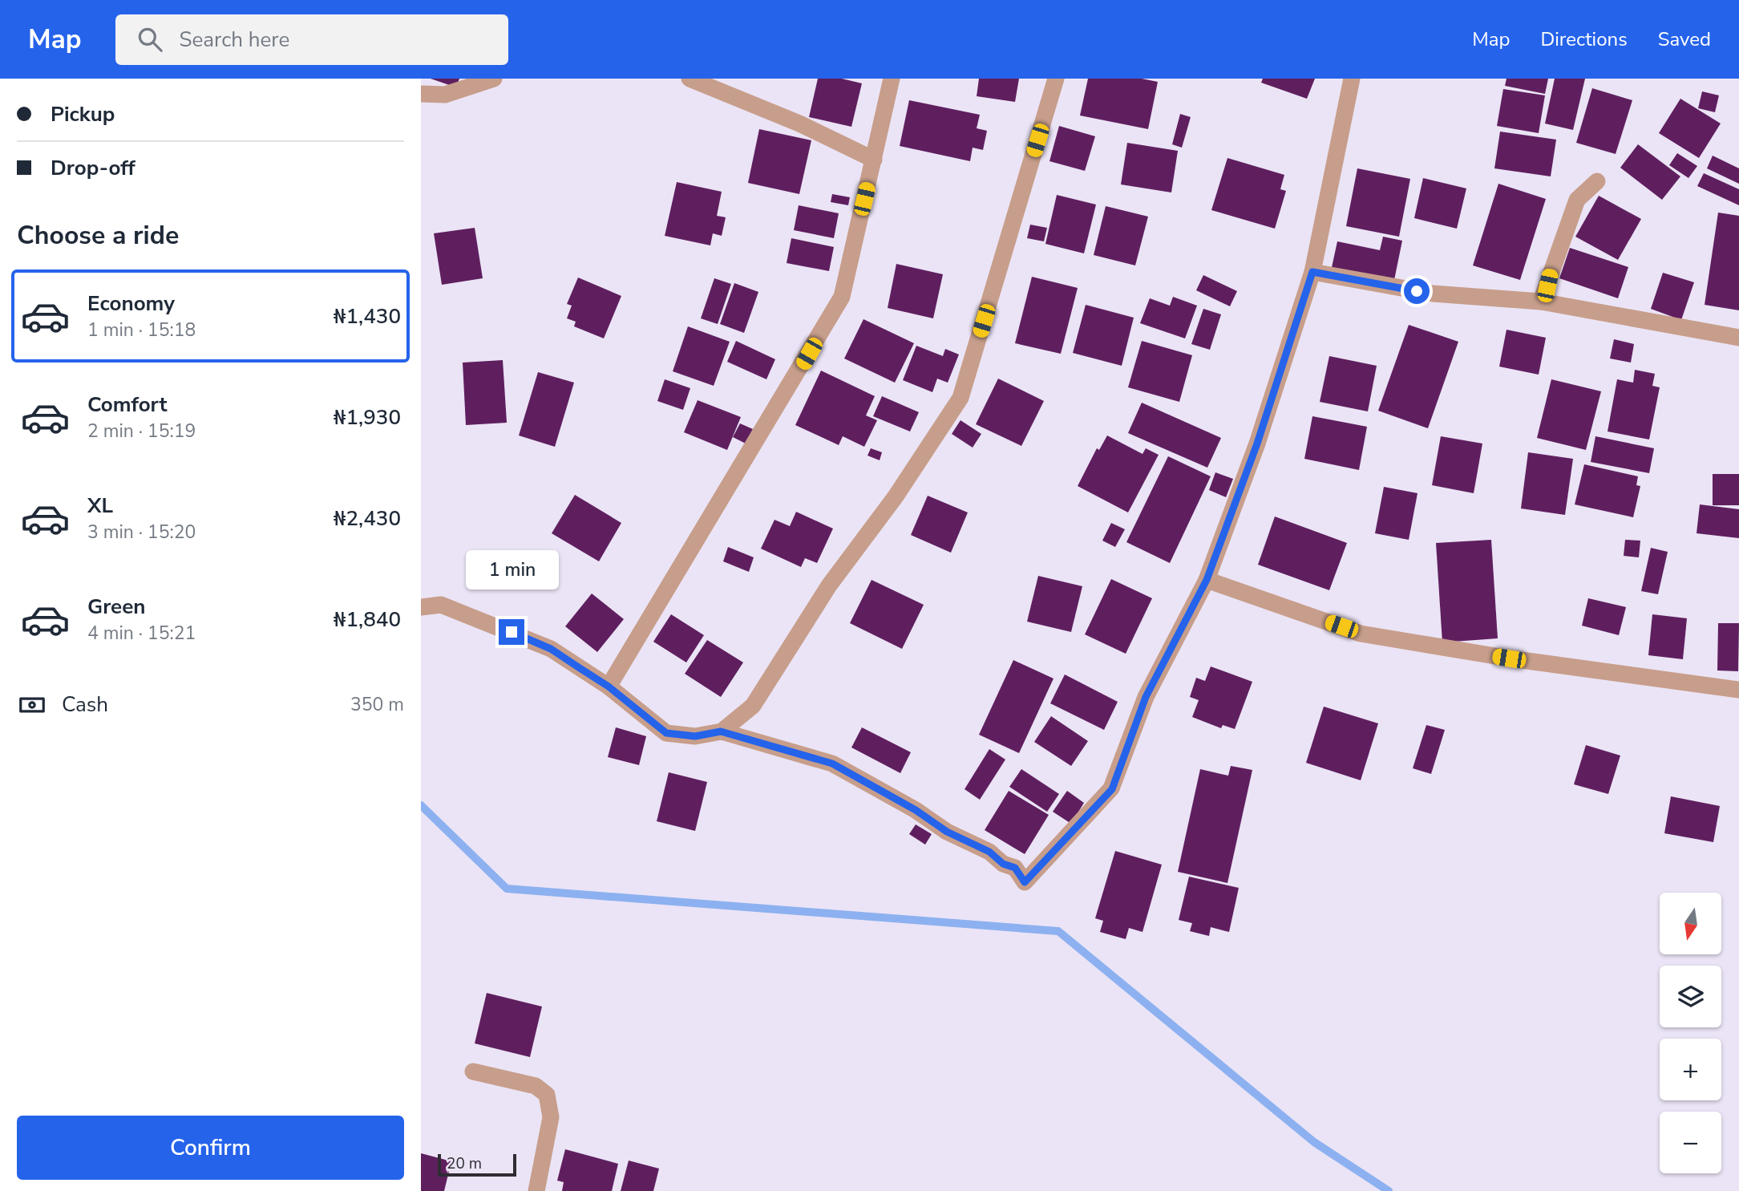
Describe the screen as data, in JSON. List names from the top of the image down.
{
  "scale_bar": "20 m",
  "north": "bottom",
  "page": {
    "header": "Map",
    "search": "Search here",
    "nav": ["Map", "Directions", "Saved"],
    "banner": ["Pickup", "Drop-off"],
    "heading": "Choose a ride",
    "list": [
      {
        "name": "Economy",
        "note": "1 min · 15:18",
        "value": "₦1,430"
      },
      {
        "name": "Comfort",
        "note": "2 min · 15:19",
        "value": "₦1,930"
      },
      {
        "name": "XL",
        "note": "3 min · 15:20",
        "value": "₦2,430"
      },
      {
        "name": "Green",
        "note": "4 min · 15:21",
        "value": "₦1,840"
      }
    ],
    "bubble": "1 min",
    "pay": ["Cash", "350 m"],
    "map_buttons": ["+", "−"],
    "buttons": "Confirm",
    "scale": "20 m"
  }
}
